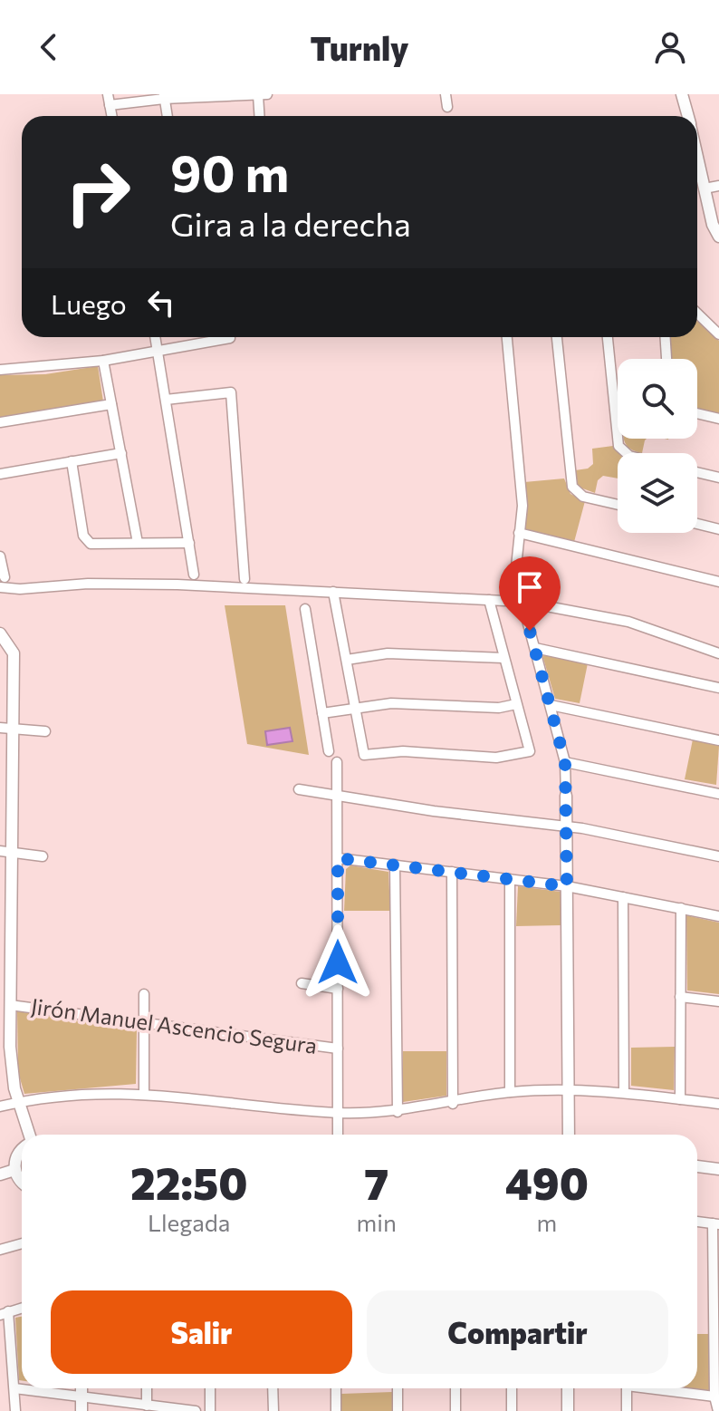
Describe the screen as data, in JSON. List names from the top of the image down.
{
  "streets": {
    "street": ["Jirón Manuel Ascencio Segura"]
  },
  "page": {
    "header": "Turnly",
    "turn": ["90 m", "Gira a la derecha"],
    "then": "Luego",
    "eta": [
      "22:50",
      "Llegada",
      "7",
      "min",
      "490",
      "m"
    ],
    "buttons": ["Salir", "Compartir"]
  }
}
